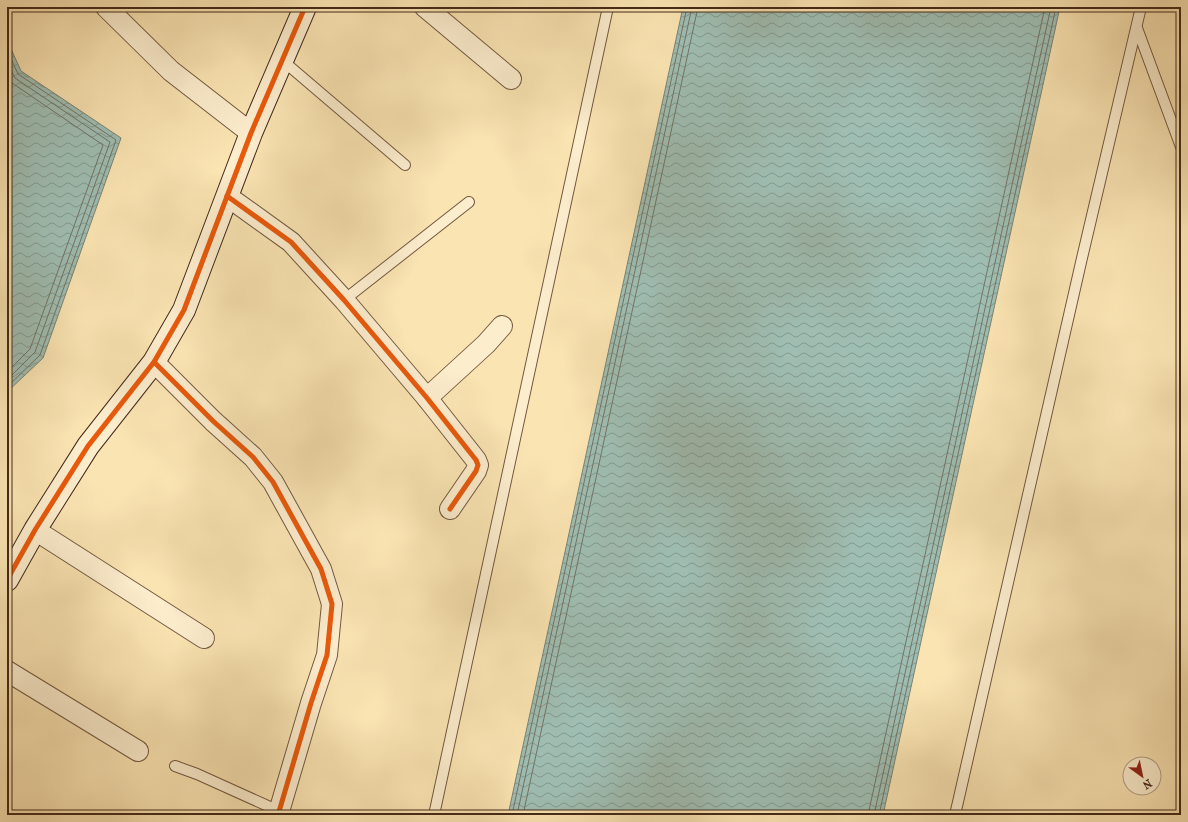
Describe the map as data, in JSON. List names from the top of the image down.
{
  "north": "bottom right"
}
